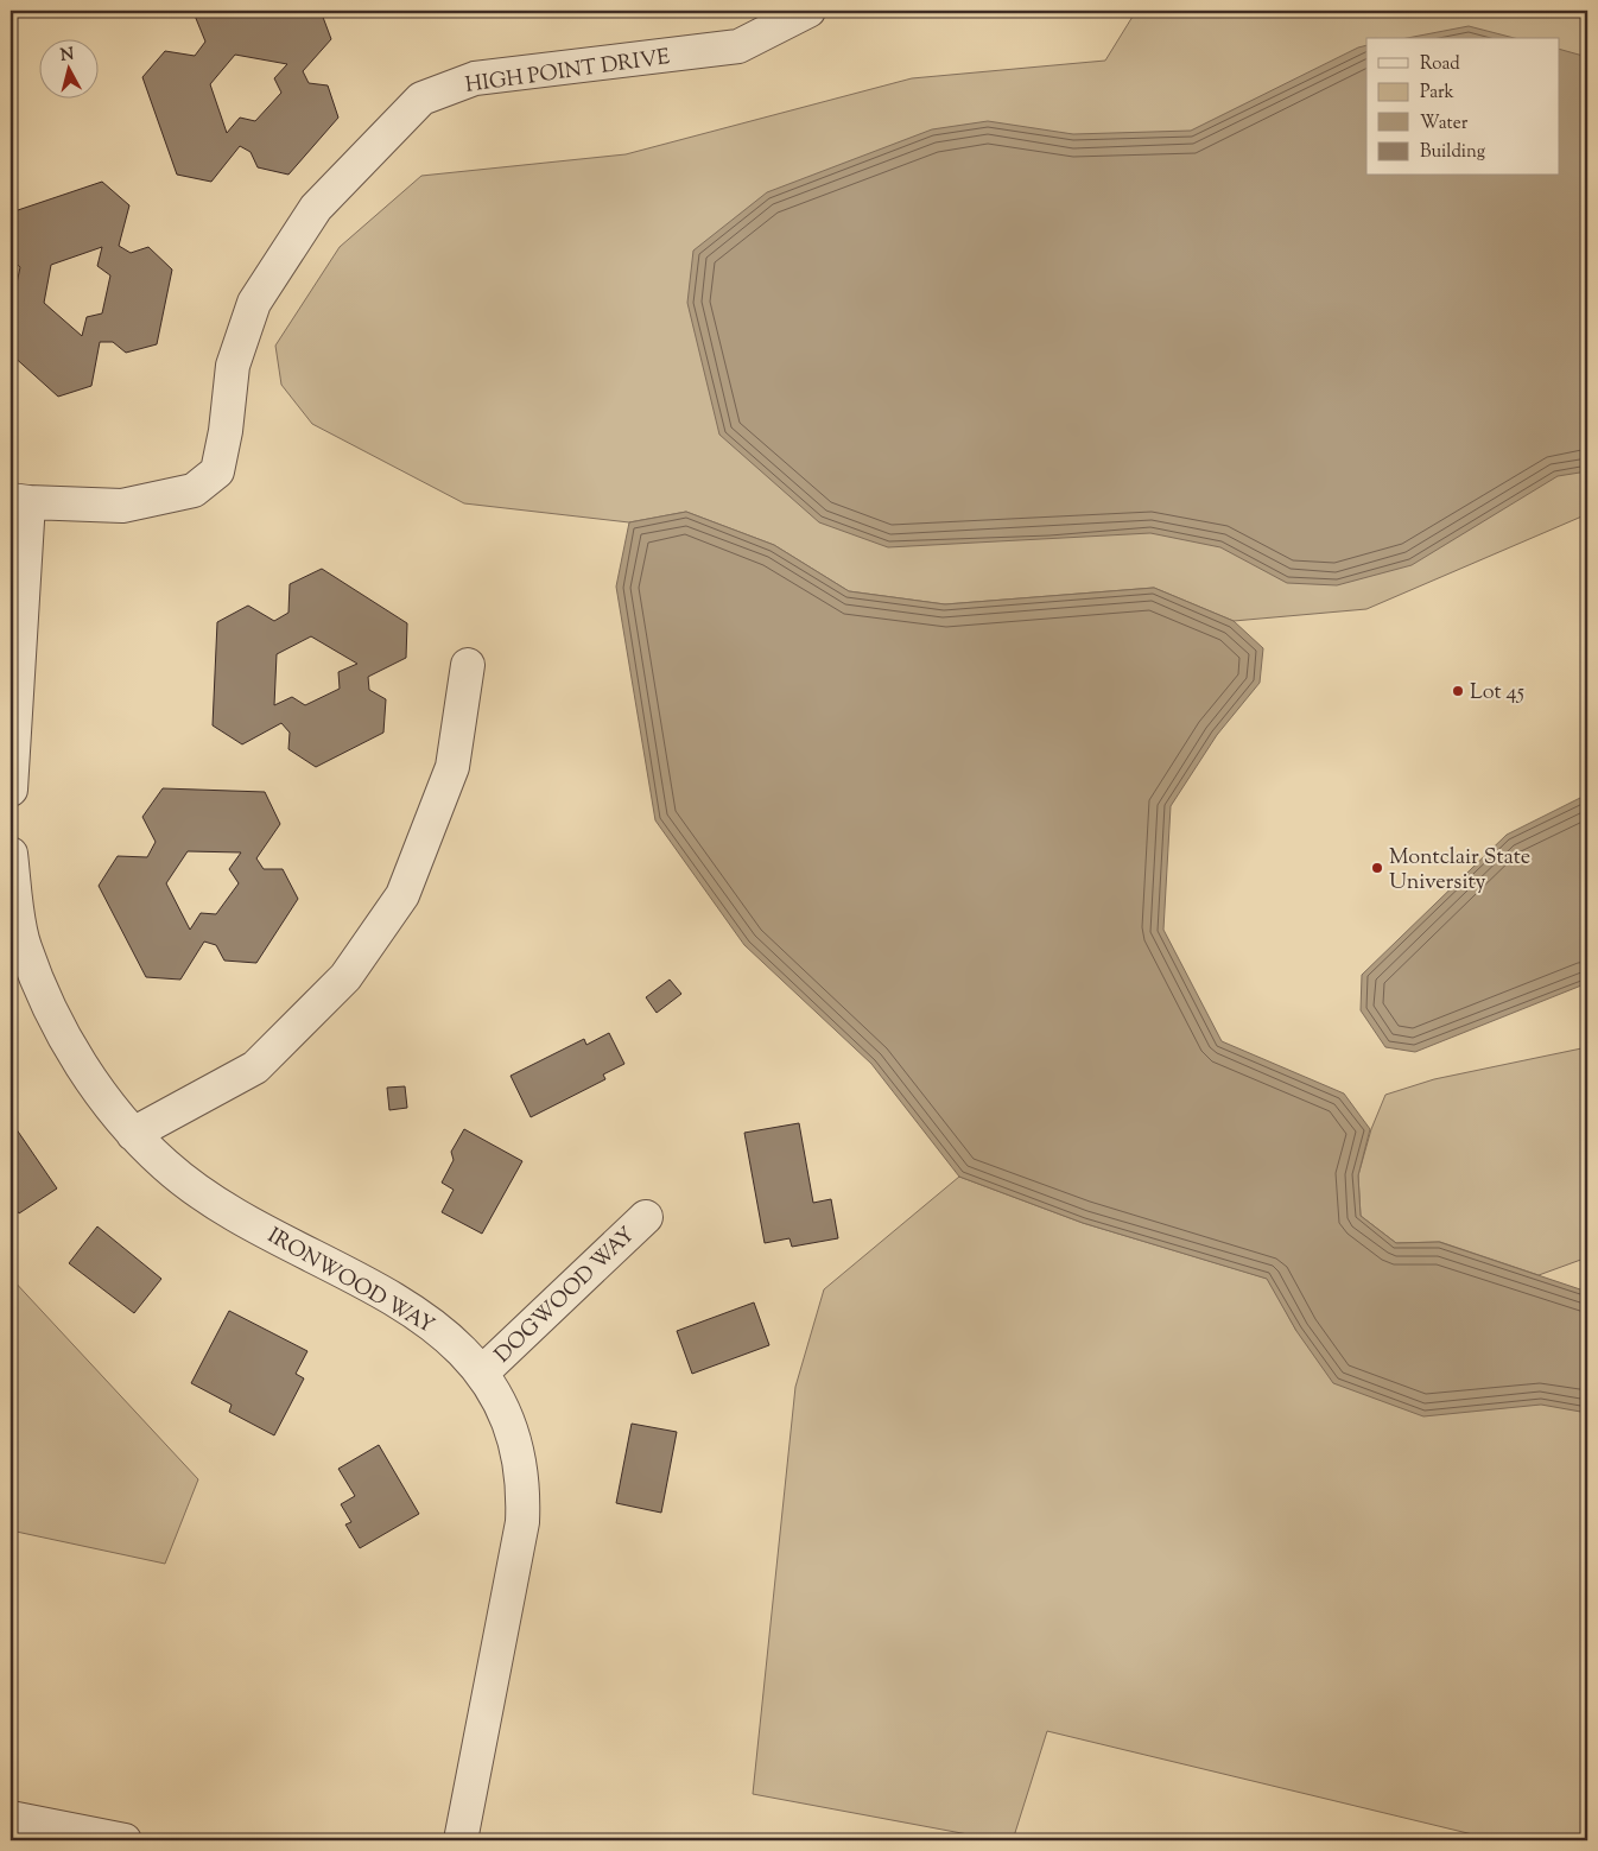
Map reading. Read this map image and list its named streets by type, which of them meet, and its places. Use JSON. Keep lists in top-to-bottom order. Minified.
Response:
{"streets":{"street":["HIGH POINT DRIVE","IRONWOOD WAY","DOGWOOD WAY"]},"crossings":[["IRONWOOD WAY","DOGWOOD WAY"]],"places":["Lot 45","Montclair State University"],"legend":["Road","Park","Water","Building"],"north":"top"}
